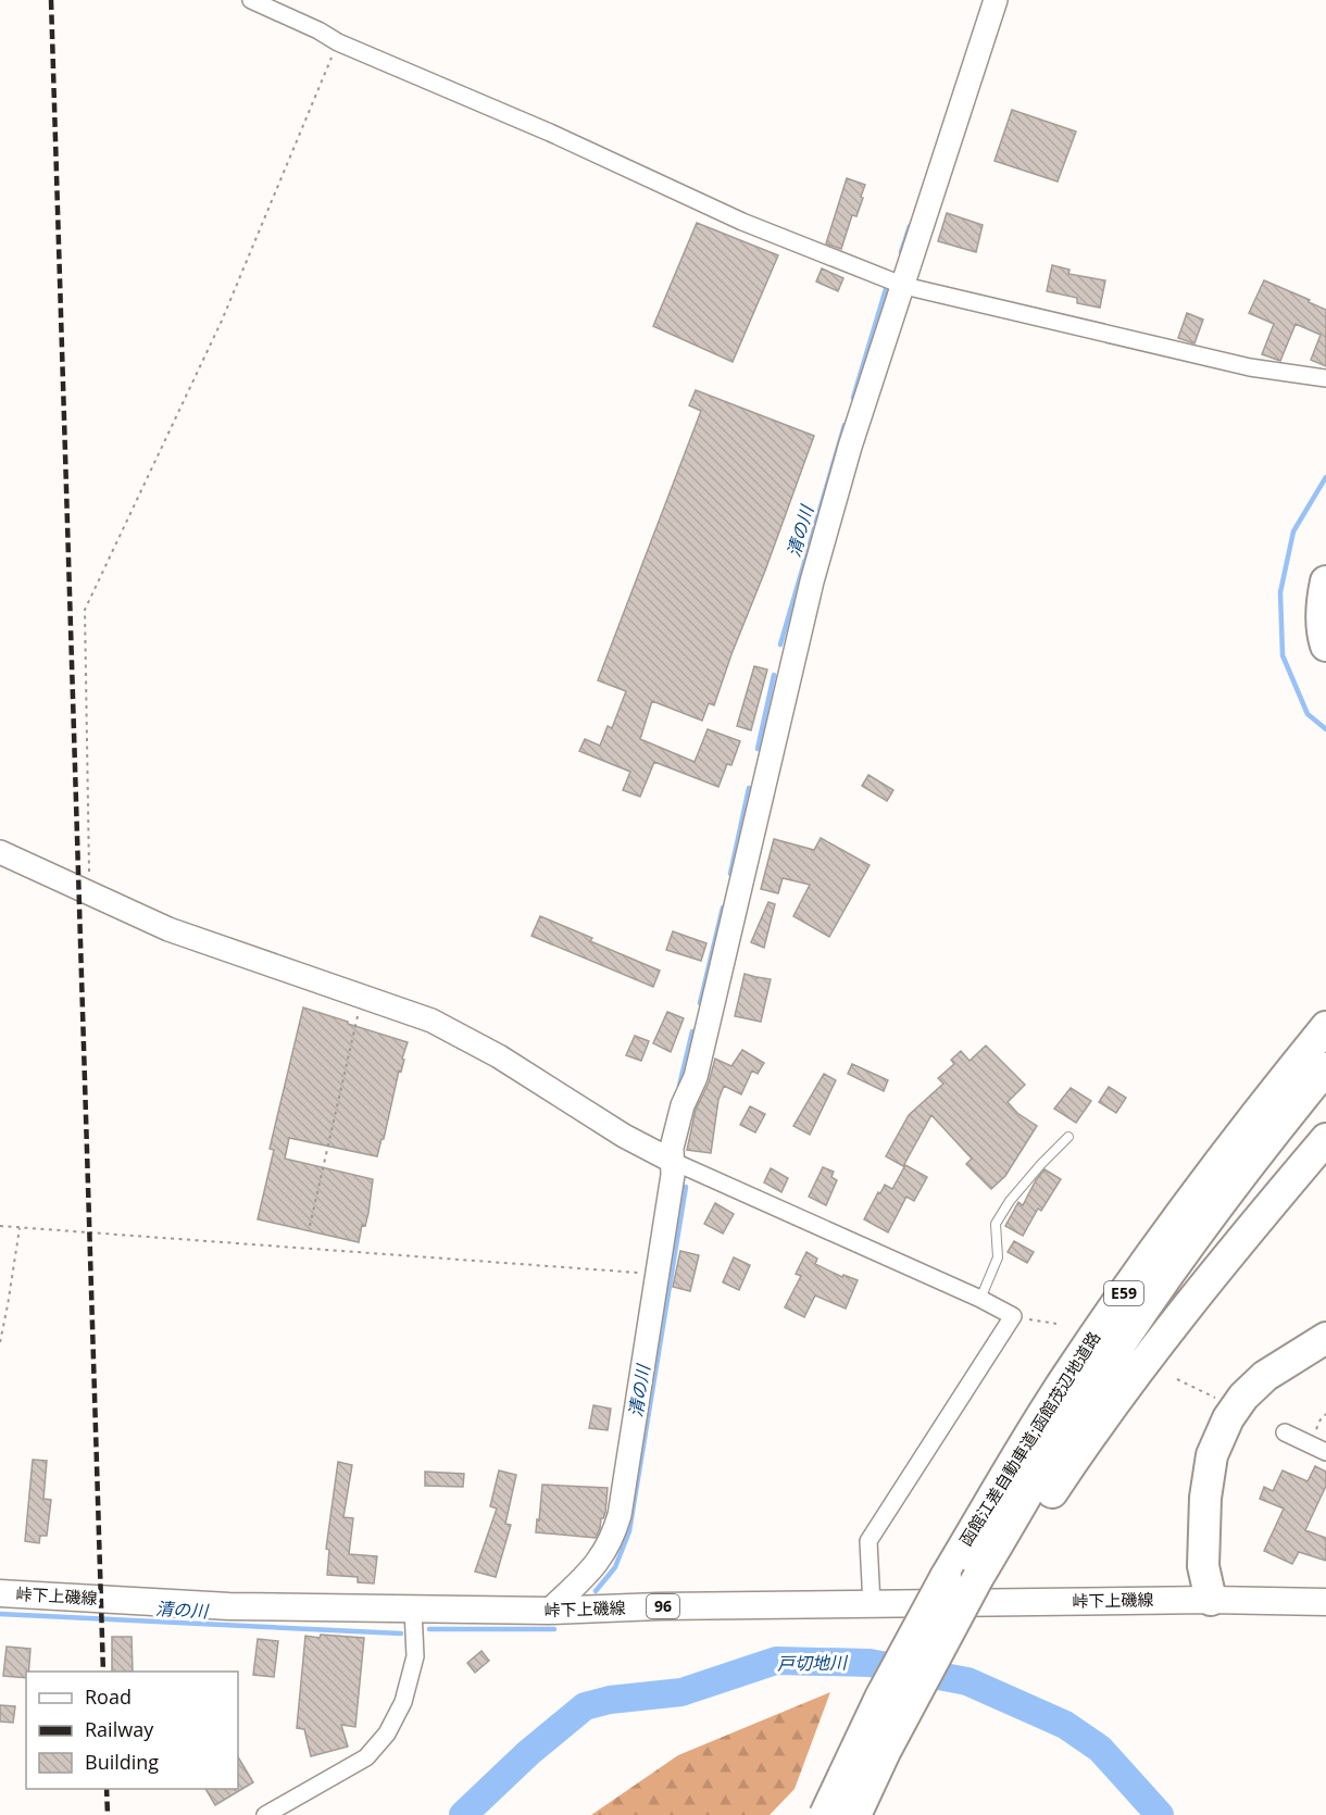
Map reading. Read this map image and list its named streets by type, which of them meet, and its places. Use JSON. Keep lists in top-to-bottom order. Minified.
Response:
{"streets":{"highway":["E59","函館江差自動車道;函館茂辺地道路"],"main road":["峠下上磯線","96"]},"water":["清の川","戸切地川"],"legend":["Road","Railway","Building"]}
